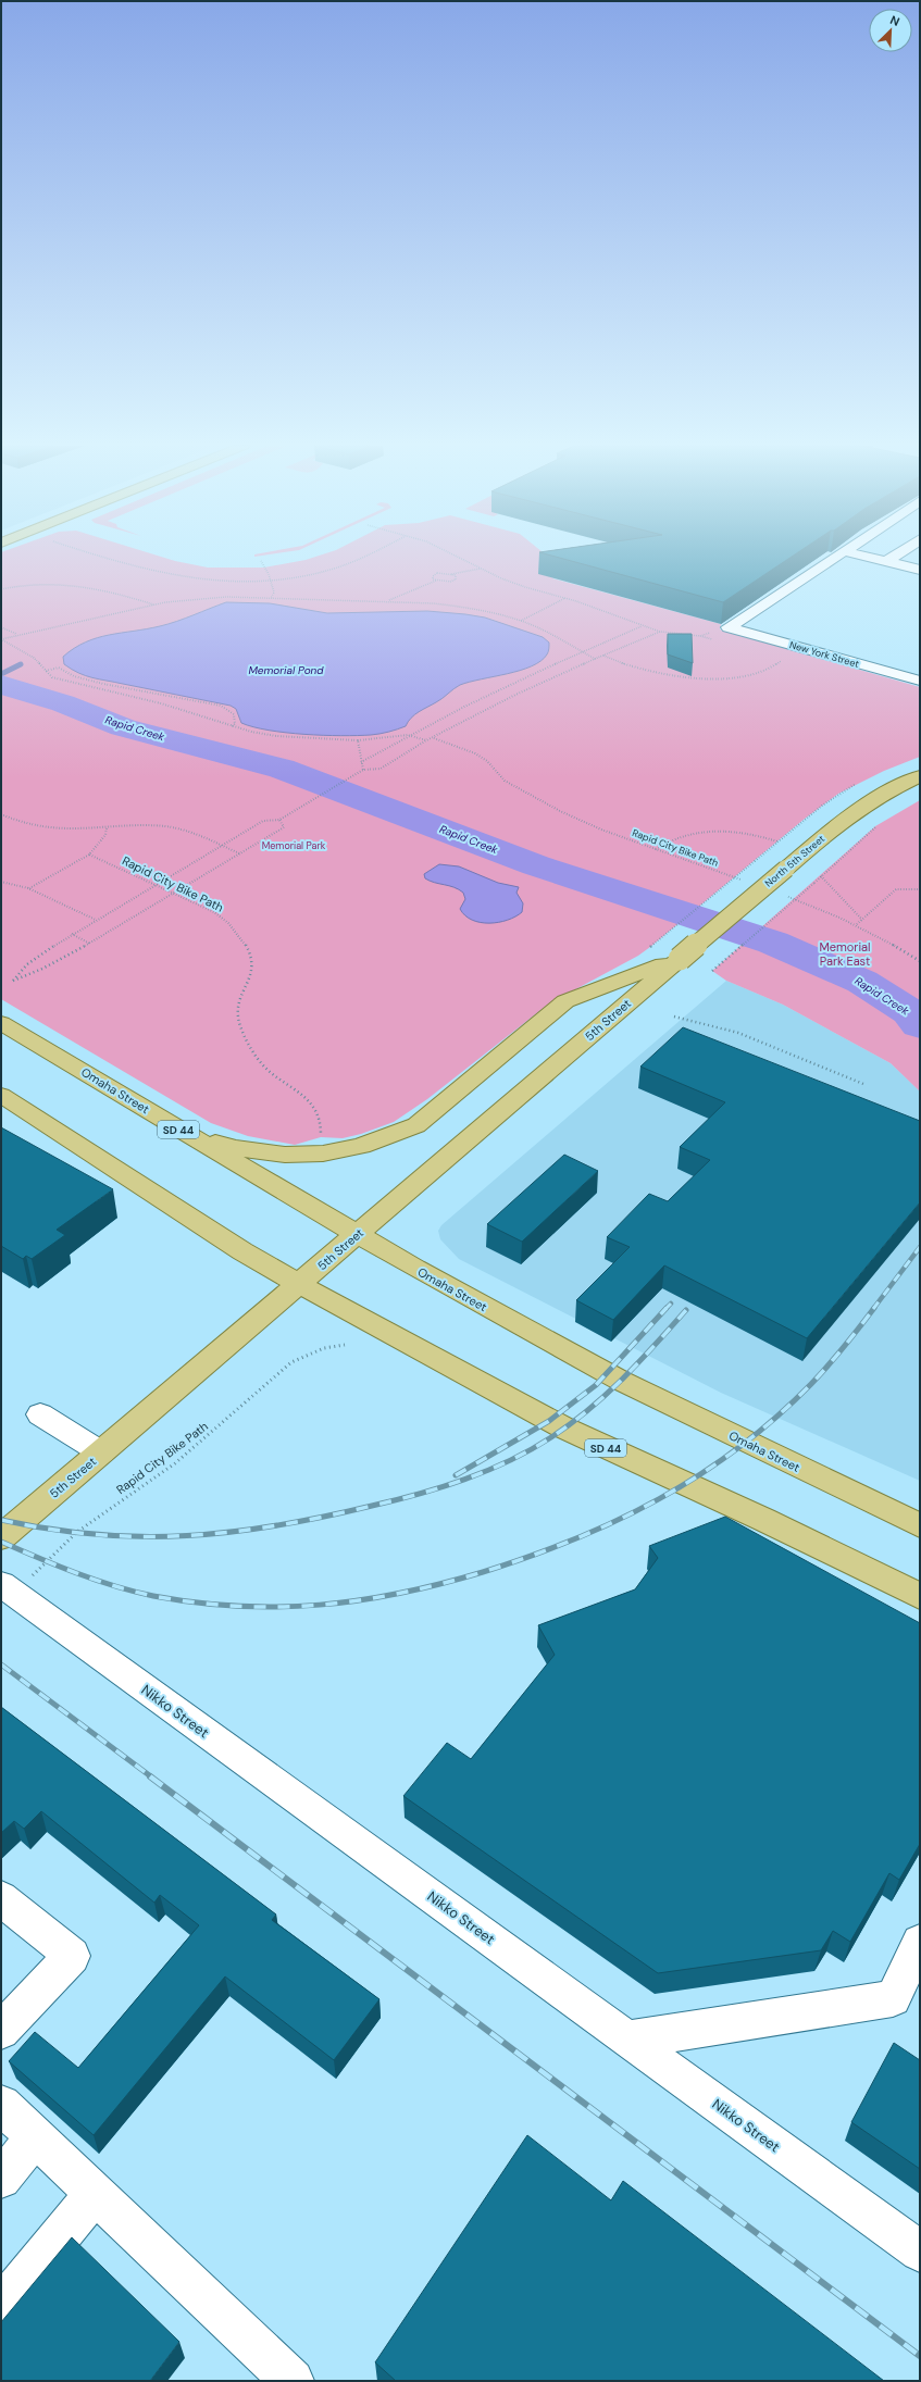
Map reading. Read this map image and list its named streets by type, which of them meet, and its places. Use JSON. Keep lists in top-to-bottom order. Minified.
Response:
{"streets":{"main road":["North 5th Street","5th Street","Omaha Street","SD 44"],"street":["New York Street","Nikko Street"],"path":["Rapid City Bike Path"]},"crossings":[["Rapid City Bike Path","Nikko Street"],["North 5th Street","5th Street"],["5th Street","Omaha Street"],["5th Street","SD 44"]],"water":["Memorial Pond","Rapid Creek"],"parks":["Memorial Park","Memorial Park East"],"north":"top right"}
